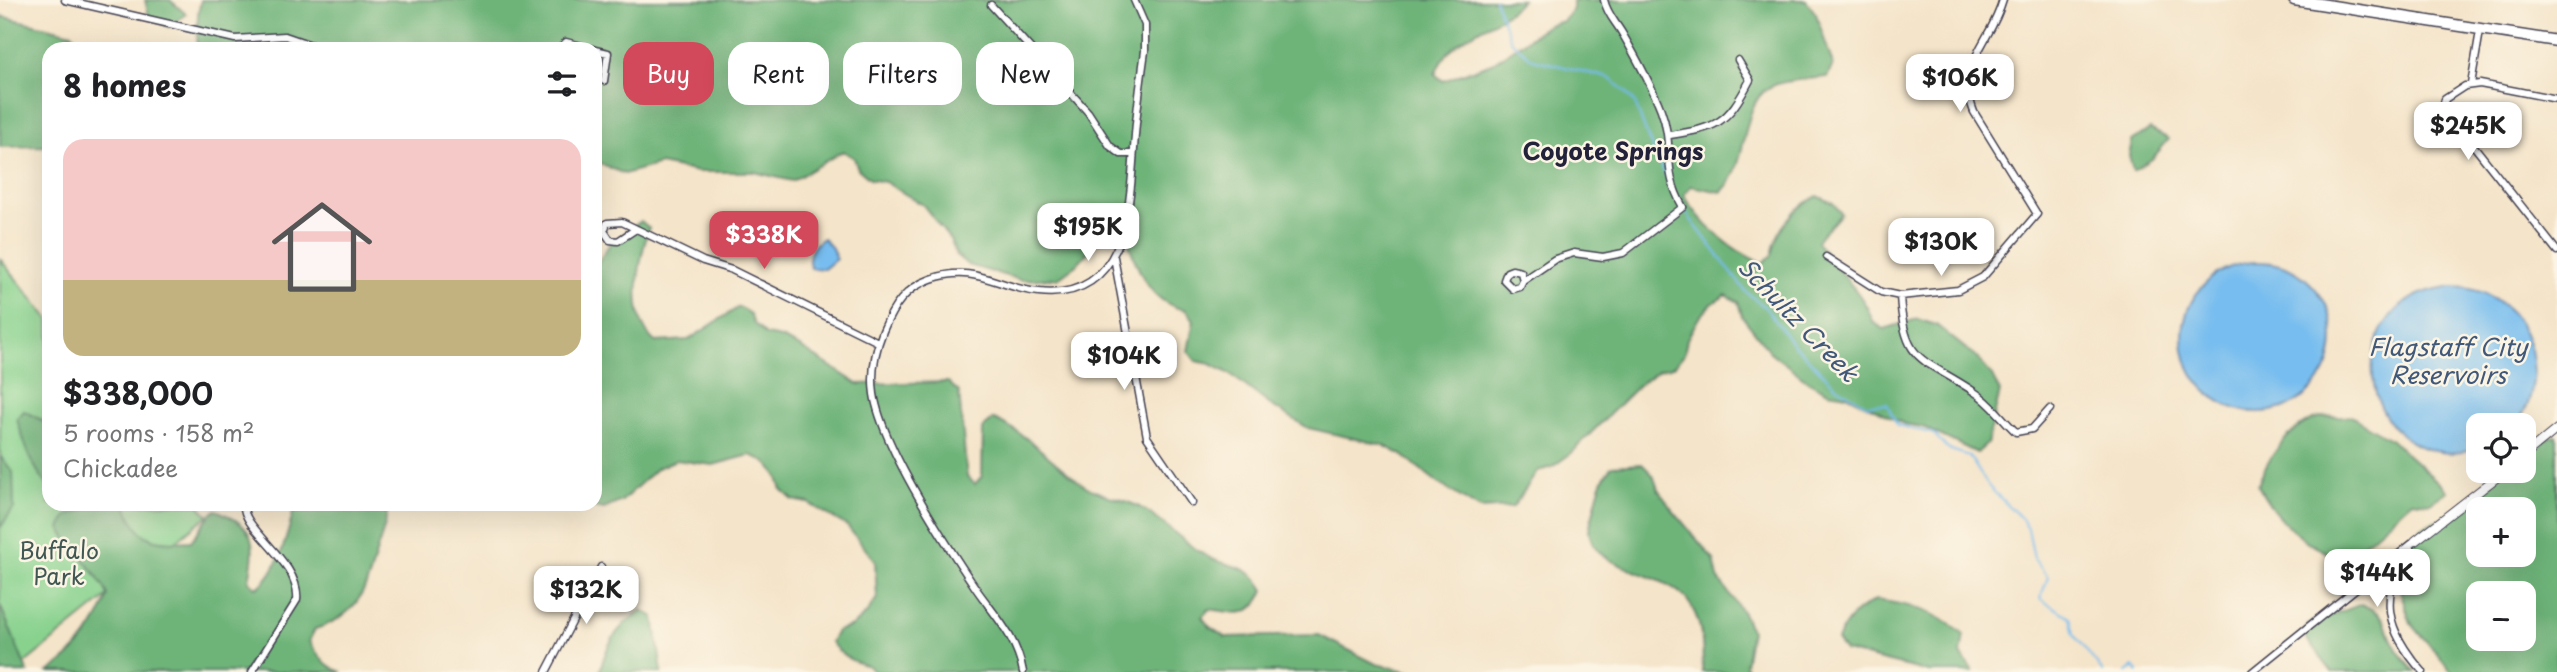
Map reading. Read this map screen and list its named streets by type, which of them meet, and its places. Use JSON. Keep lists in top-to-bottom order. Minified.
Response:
{"districts":["Coyote Springs"],"water":["Schultz Creek","Flagstaff City Reservoirs"],"parks":["Buffalo Park"],"page":{"chip":["Buy","Rent","Filters","New"],"heading":"8 homes","price":["$106K","$245K","$195K","$338K","$130K","$104K","$144K","$132K"],"list":[{"name":"$338,000","note":"5 rooms · 158 m² · Chickadee"}],"map_buttons":["+","−"]}}
